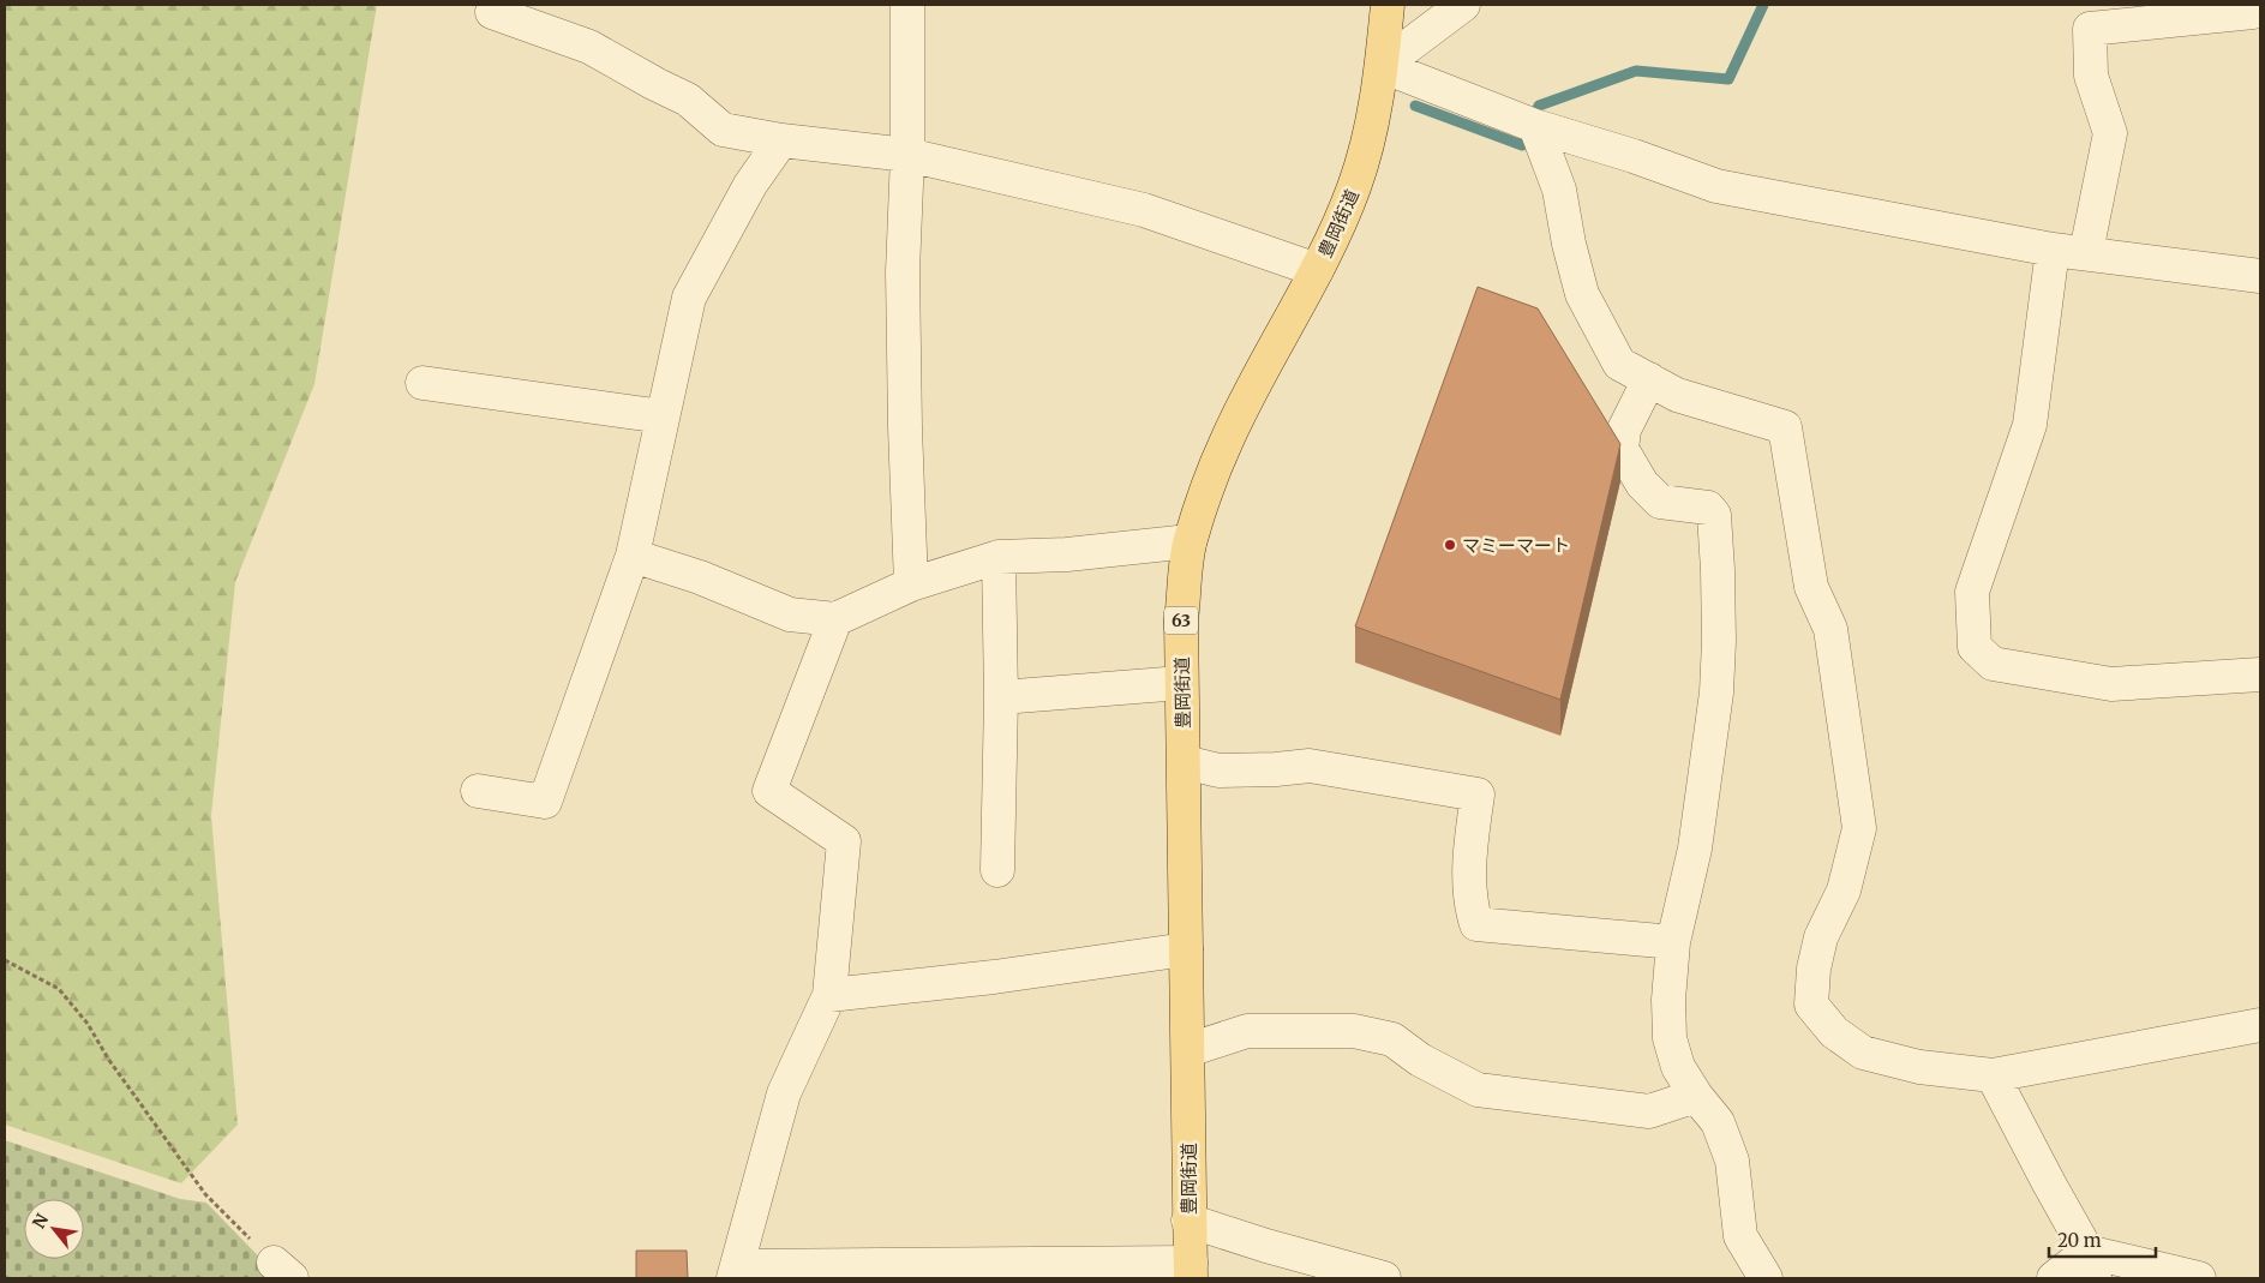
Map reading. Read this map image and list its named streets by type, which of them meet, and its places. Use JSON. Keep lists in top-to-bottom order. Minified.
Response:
{"streets":{"main road":["豊岡街道","63"]},"places":["マミーマート"],"scale_bar":"20 m","north":"top left"}
